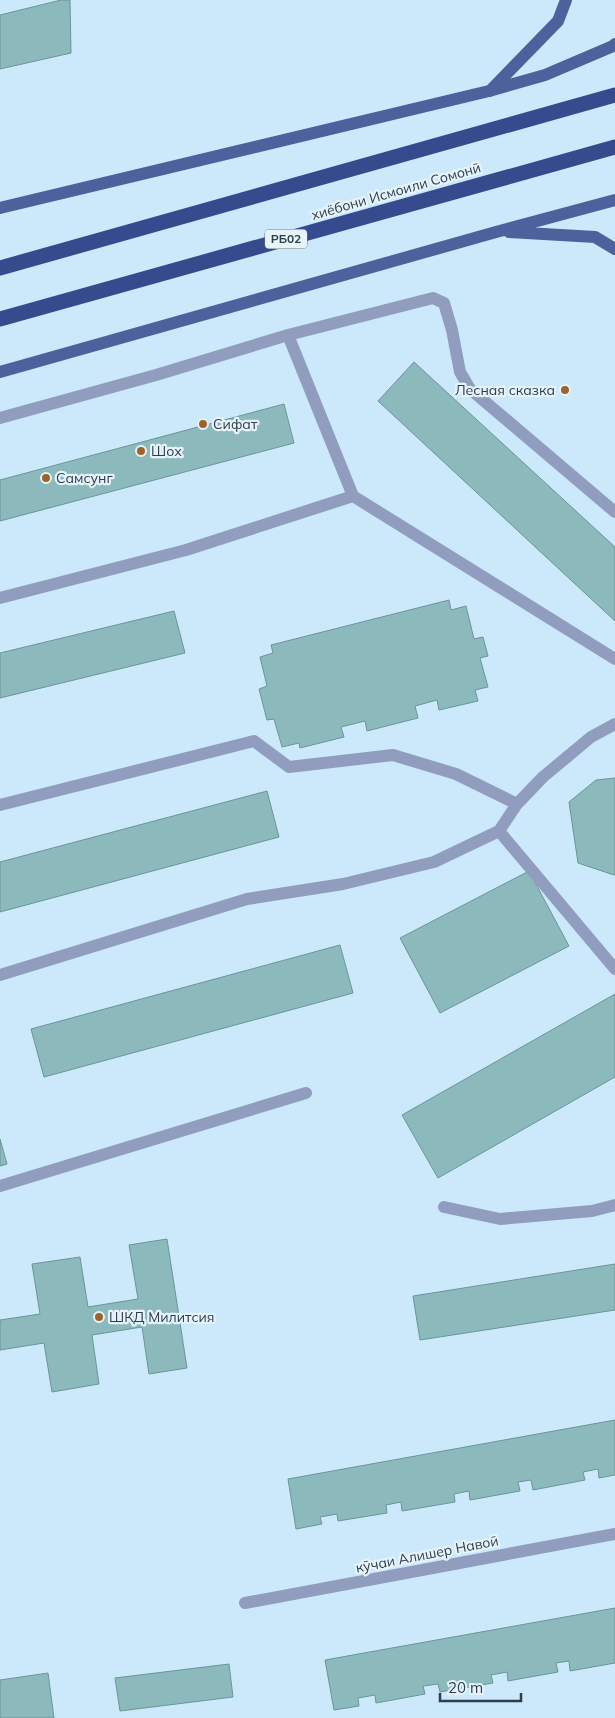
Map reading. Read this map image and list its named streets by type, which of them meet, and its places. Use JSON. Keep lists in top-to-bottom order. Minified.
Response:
{"streets":{"highway":["хиёбони Исмоили Сомонӣ","РБ02"],"lane":["кӯчаи Алишер Навоӣ"]},"places":["Лесная сказка","Сифат","Шох","Самсунг","ШКД Милитсия"],"scale_bar":"20 m"}
